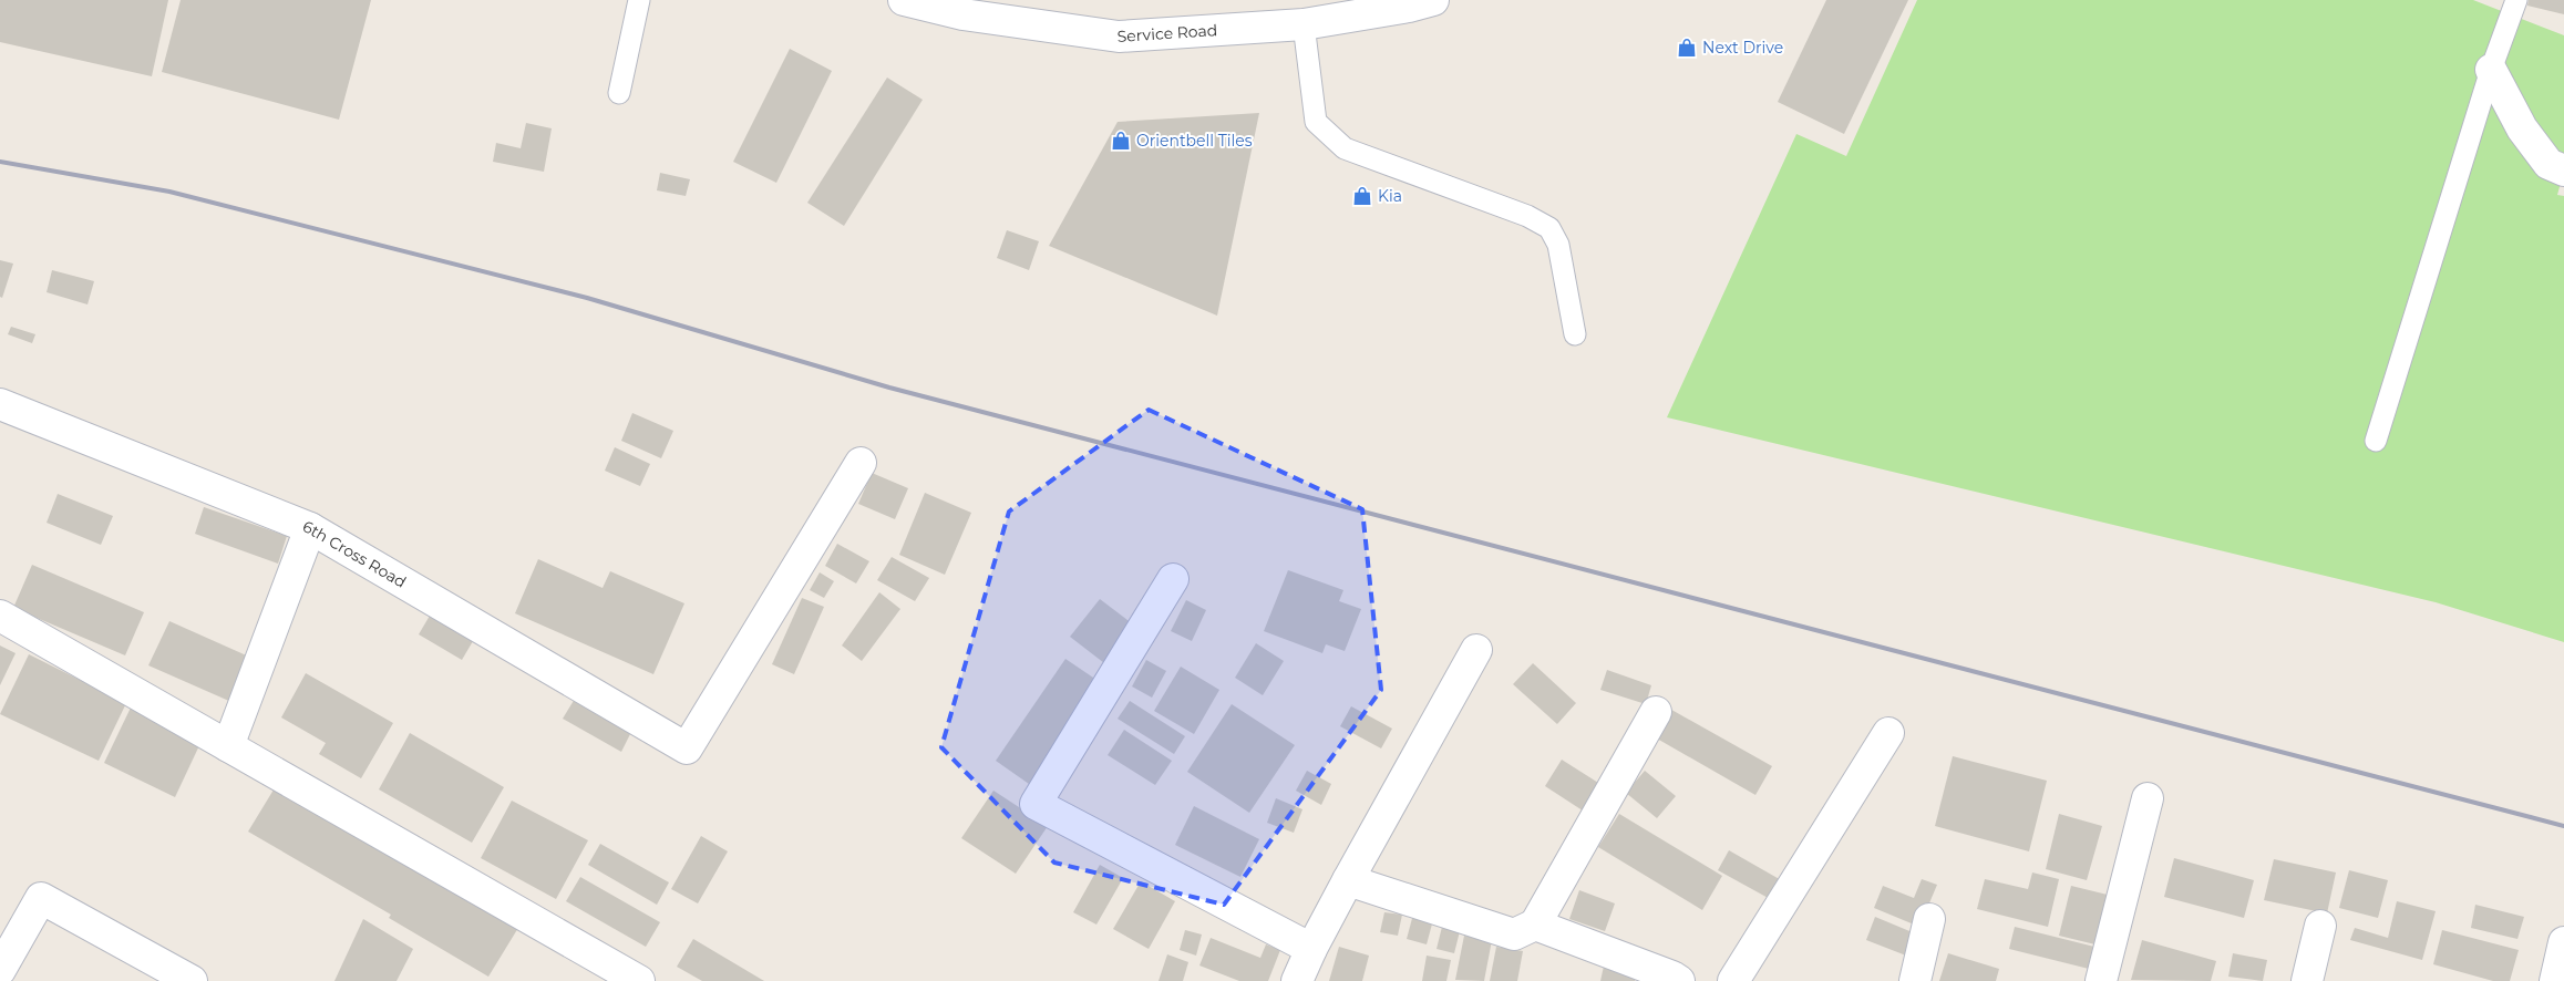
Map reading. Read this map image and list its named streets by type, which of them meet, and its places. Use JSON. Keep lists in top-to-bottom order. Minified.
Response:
{"streets":{"street":["Service Road","6th Cross Road"]},"places":{"shop":["Next Drive","Orientbell Tiles","Kia"]}}
